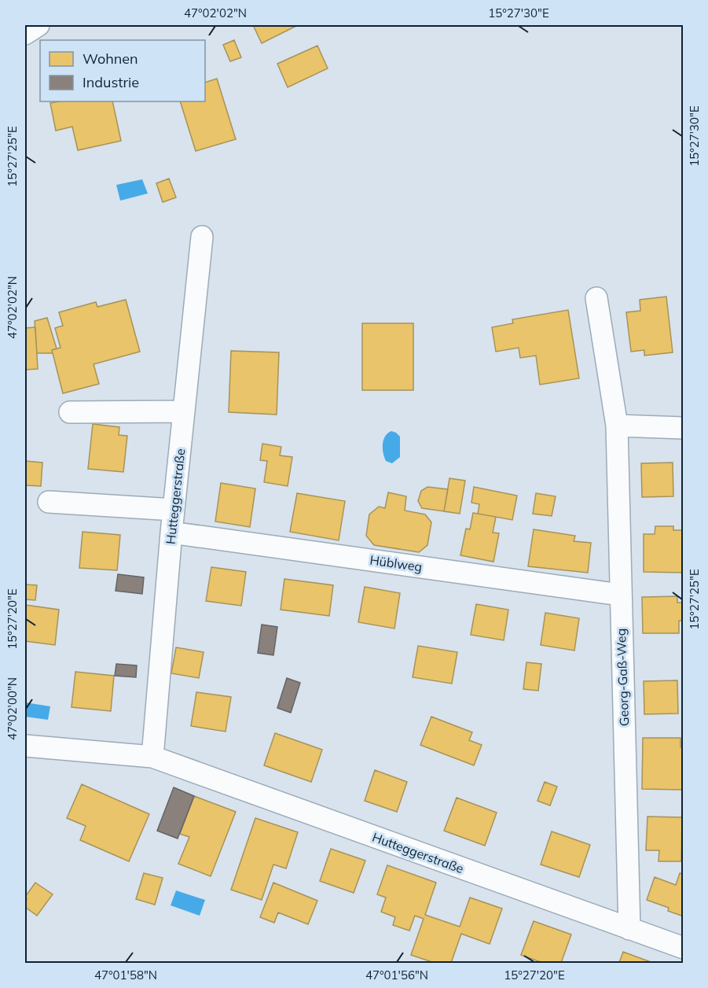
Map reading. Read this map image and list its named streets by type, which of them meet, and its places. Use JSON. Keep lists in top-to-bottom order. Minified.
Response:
{"streets":{"street":["Hutteggerstraße","Hüblweg","Georg-Gaß-Weg"]},"crossings":[["Hutteggerstraße","Hüblweg"],["Hutteggerstraße","Georg-Gaß-Weg"],["Hüblweg","Georg-Gaß-Weg"]],"legend":["Wohnen","Industrie"],"coordinates":["47°02'02\"N","15°27'30\"E","15°27'25\"E","15°27'20\"E","47°02'00\"N","47°01'58\"N","47°01'56\"N"]}
